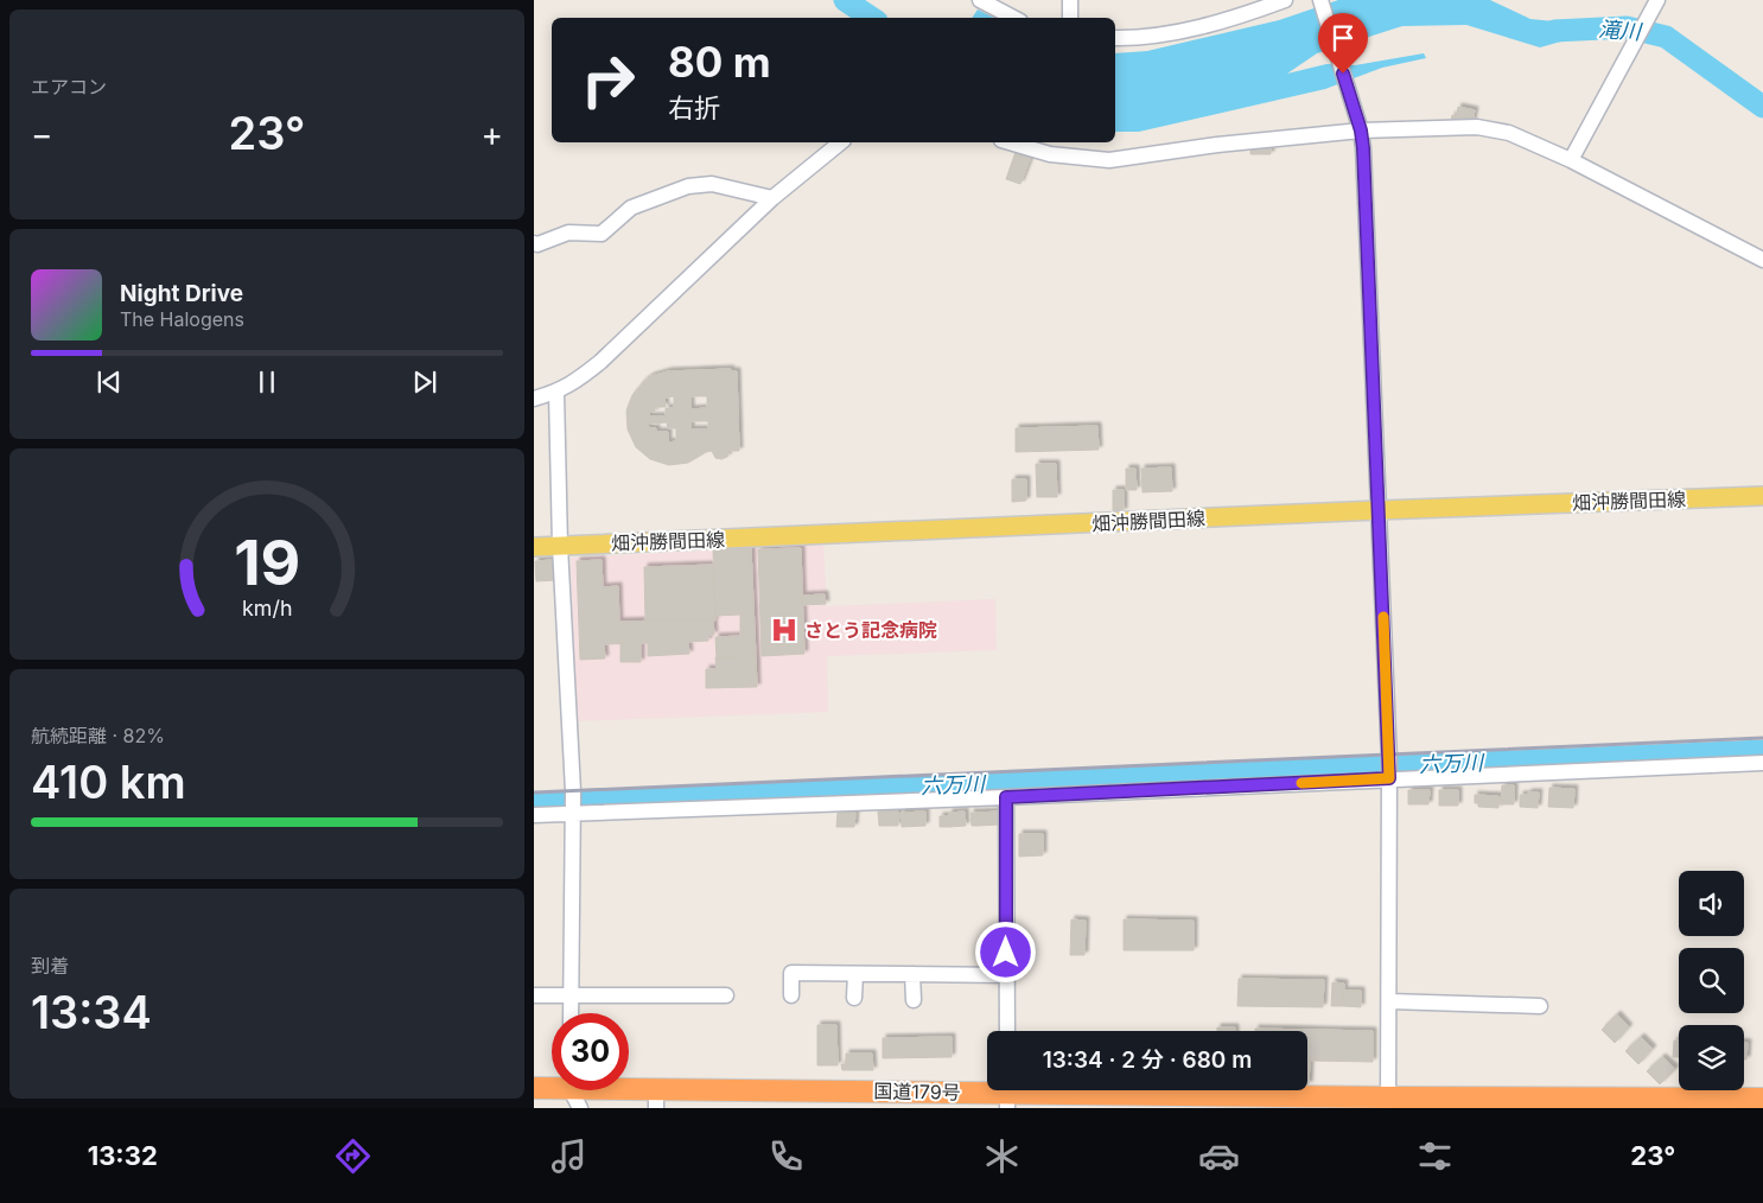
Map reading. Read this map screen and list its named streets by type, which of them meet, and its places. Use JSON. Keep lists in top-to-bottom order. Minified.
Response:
{"streets":{"highway":["国道179号"],"main road":["畑沖勝間田線"]},"water":["滝川","六万川"],"places":{"hospital":["さとう記念病院"]},"page":{"tile":["エアコン",["航続距離 · 82%","410 km"],["到着","13:34"]],"turn":["80 m","右折"],"heat":["−","23°","+"],"song":["Night Drive","The Halogens"],"limit":"30","trip":"13:34 · 2 分 · 680 m","tabs":["13:32","23°"],"gauge":["19","km/h"]}}
